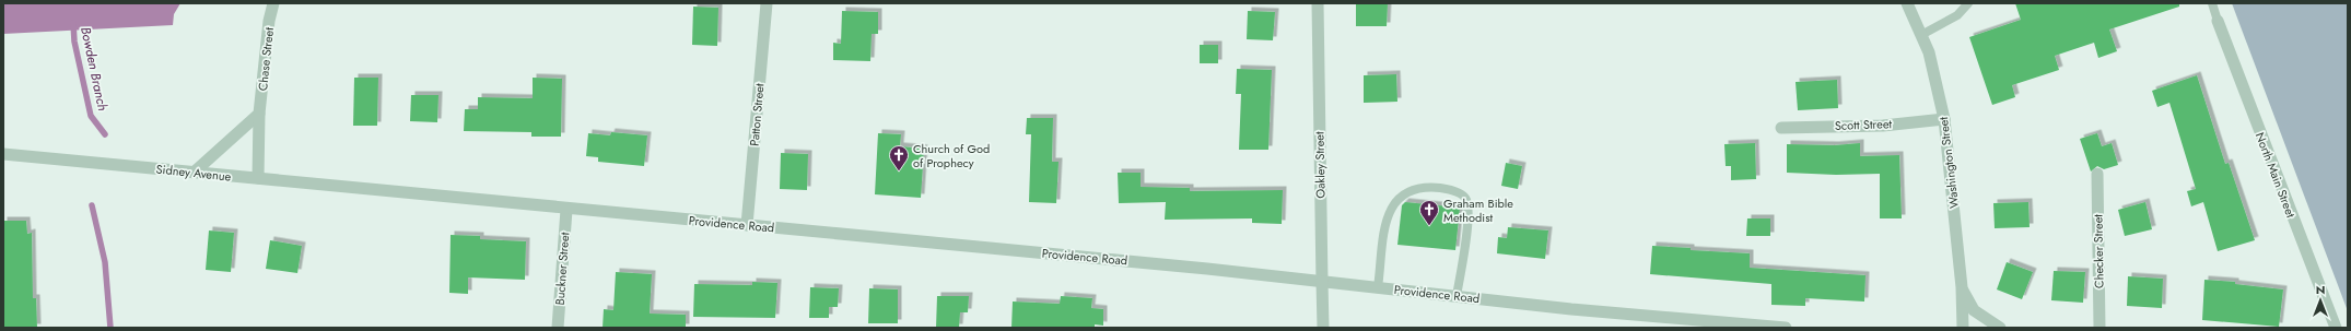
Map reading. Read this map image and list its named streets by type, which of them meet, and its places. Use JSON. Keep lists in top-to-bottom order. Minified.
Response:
{"streets":{"street":["Chase Street","Patton Street","Scott Street","Washington Street","Oakley Street","Sidney Avenue","North Main Street","Providence Road","Checker Street","Buckner Street"]},"crossings":[["Chase Street","Sidney Avenue"],["Patton Street","Providence Road"],["Scott Street","Washington Street"],["Oakley Street","Providence Road"],["Sidney Avenue","Providence Road"],["Providence Road","Buckner Street"]],"water":["Bowden Branch"],"places":{"church":["Church of God of Prophecy","Graham Bible Methodist"]},"north":"top"}
